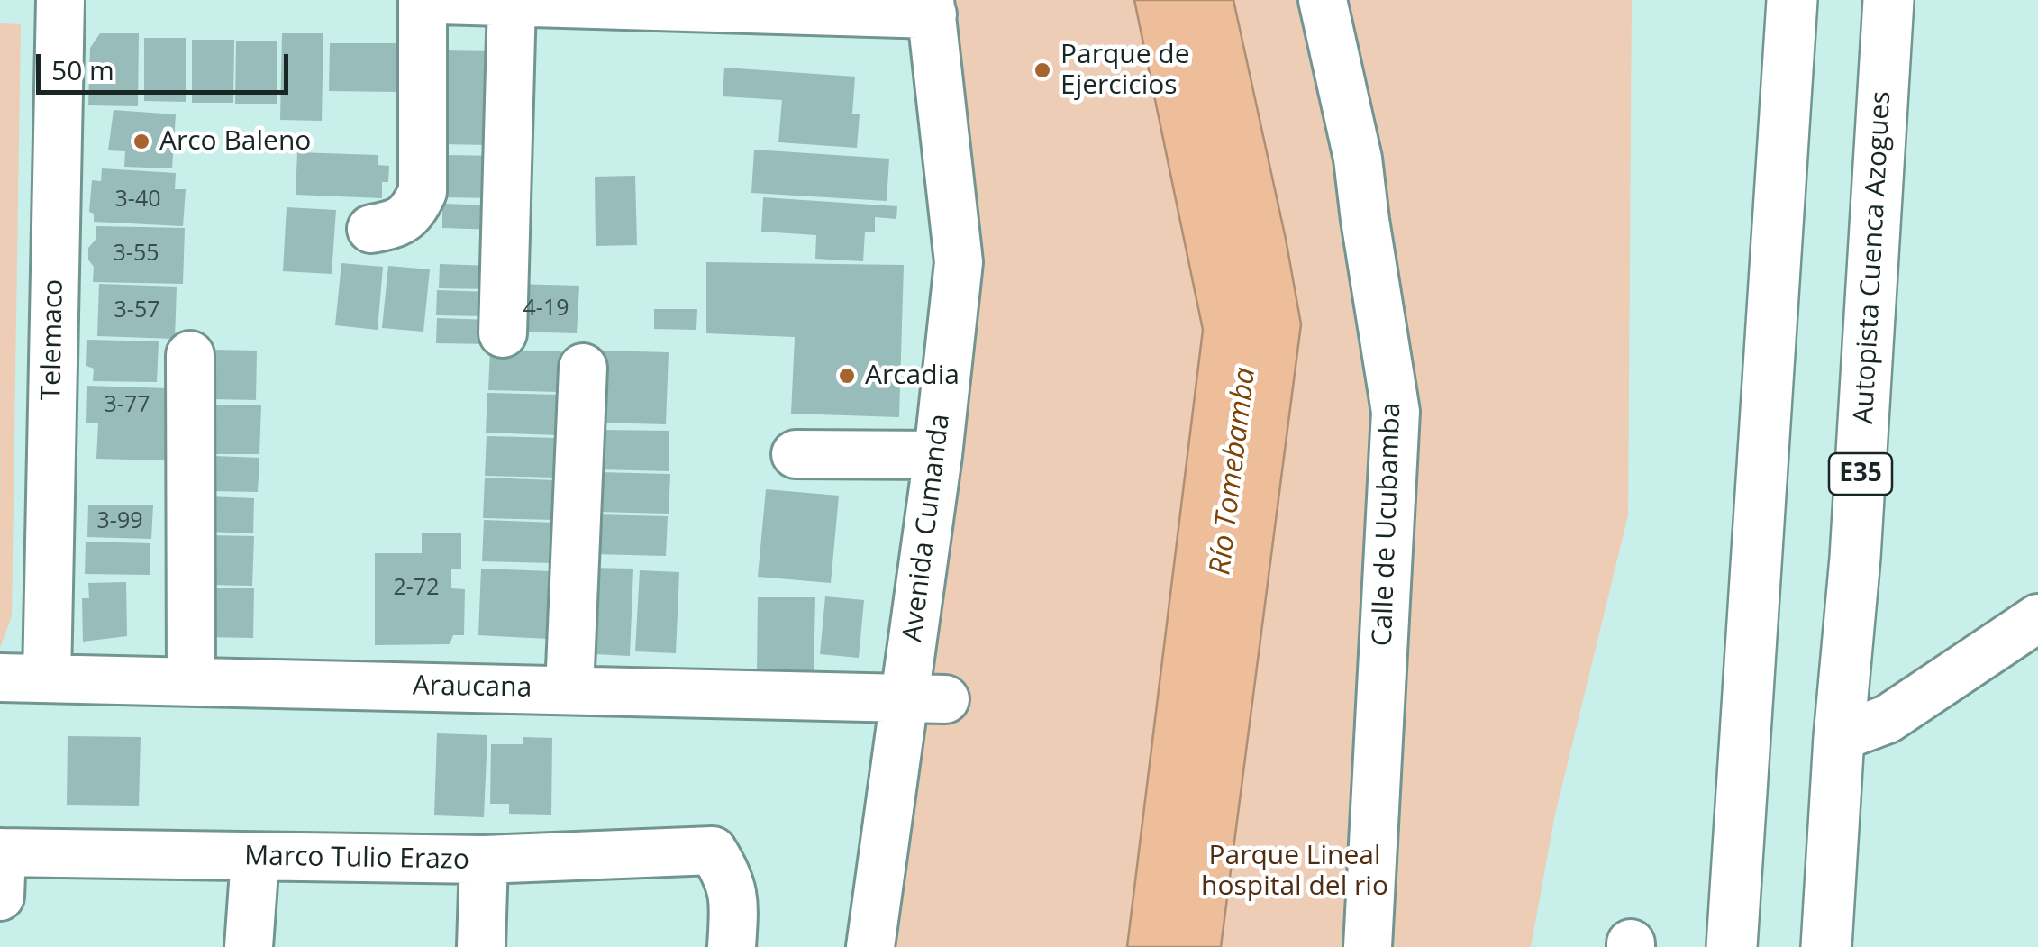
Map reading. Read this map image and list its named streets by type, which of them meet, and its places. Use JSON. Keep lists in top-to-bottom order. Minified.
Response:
{"streets":{"highway":["Autopista Cuenca Azogues","E35"],"street":["Telemaco","Calle de Ucubamba","Avenida Cumanda","Araucana","Marco Tulio Erazo"]},"crossings":[["Telemaco","Araucana"],["Avenida Cumanda","Araucana"]],"water":["Río Tomebamba"],"parks":["Parque Lineal hospital del rio"],"places":["Parque de Ejercicios","Arco Baleno","Arcadia"],"house_numbers":["3-40","3-55","4-19","3-57","3-77","3-99","2-72"],"scale_bar":"50 m"}
